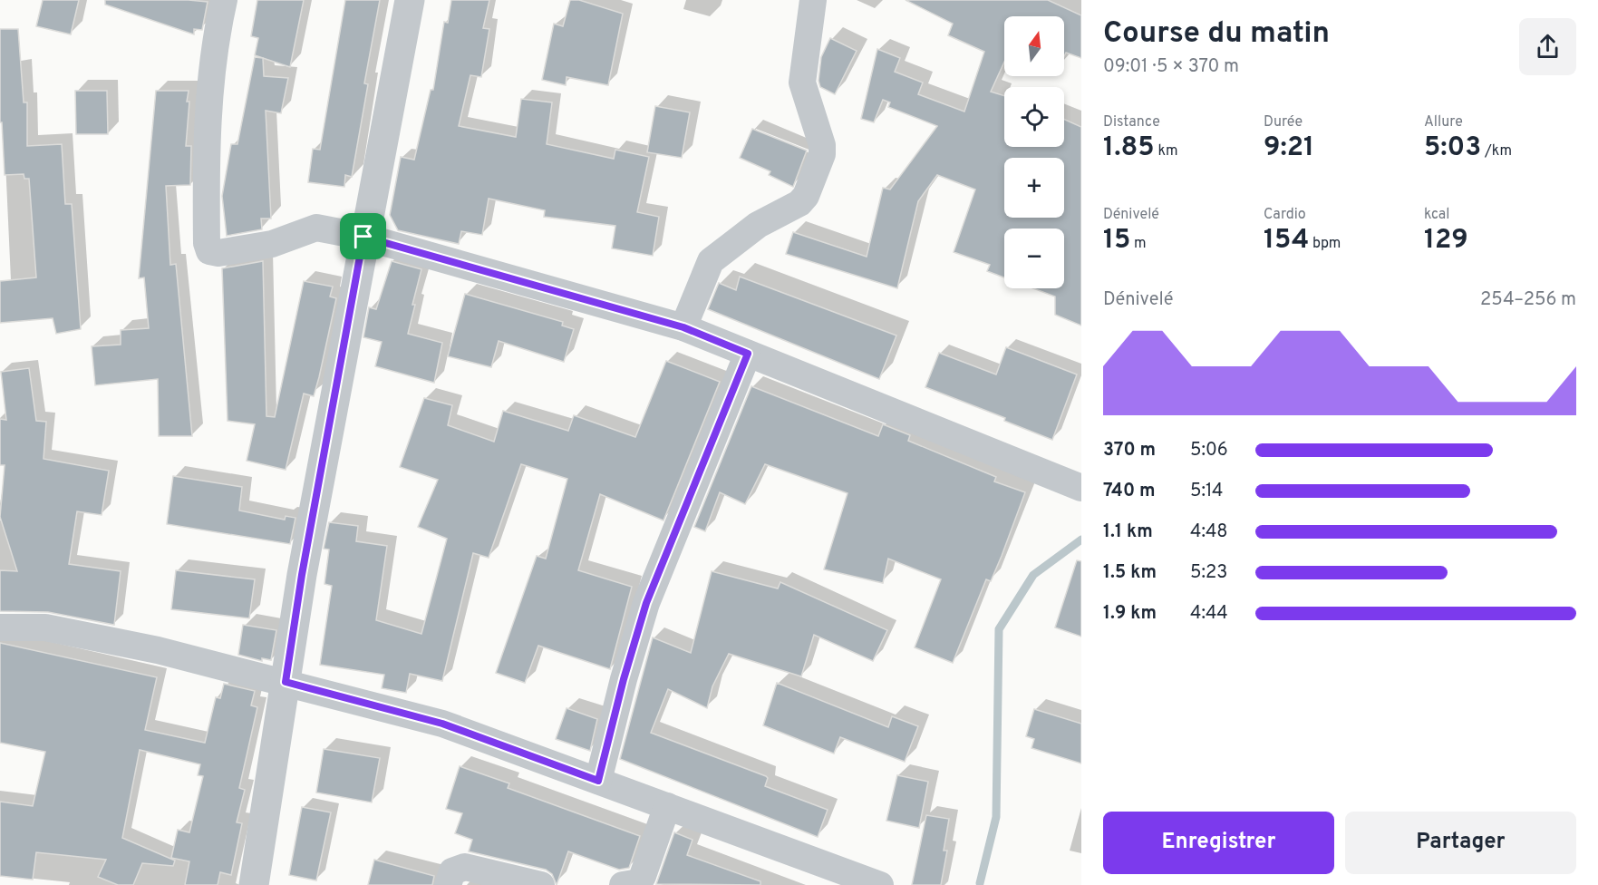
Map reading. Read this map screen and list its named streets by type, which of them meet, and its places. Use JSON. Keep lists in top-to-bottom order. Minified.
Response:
{"north":"top","page":{"heading":["Course du matin","09:01 · 5 × 370 m"],"map_buttons":["+","−"],"stats":[["Distance","1.85 km"],["Durée","9:21"],["Allure","5:03 /km"],["Dénivelé","15 m"],["Cardio","154 bpm"],["kcal","129"]],"chart":["Dénivelé","254–256 m"],"list":[{"name":"370 m","note":"5:06"},{"name":"740 m","note":"5:14"},{"name":"1.1 km","note":"4:48"},{"name":"1.5 km","note":"5:23"},{"name":"1.9 km","note":"4:44"}],"buttons":["Enregistrer","Partager"]}}
